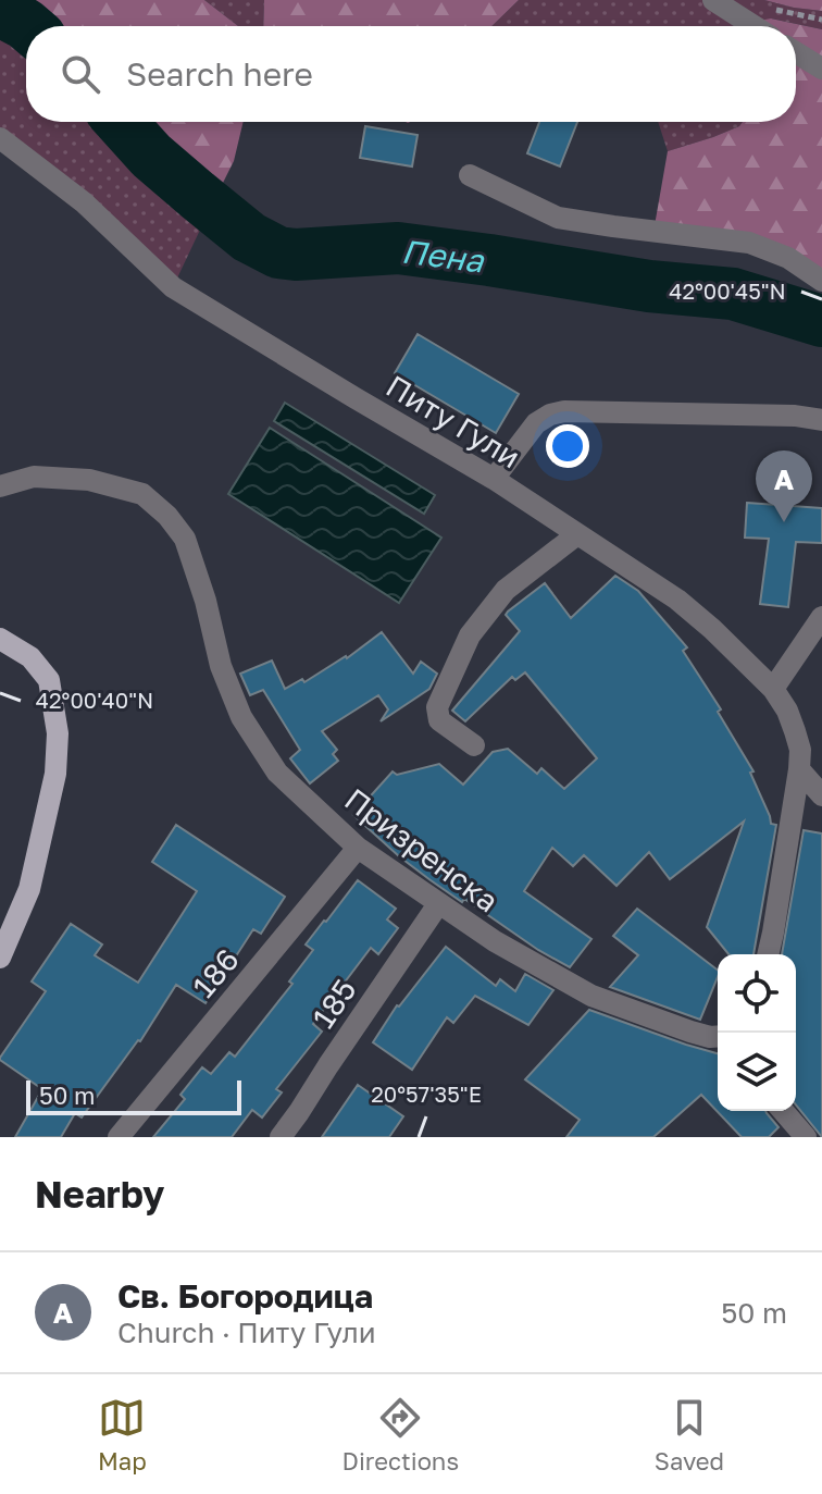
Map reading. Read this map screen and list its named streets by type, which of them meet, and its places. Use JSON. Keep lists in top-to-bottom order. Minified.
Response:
{"streets":{"street":["Питу Гули","Призренска","186","185"]},"crossings":[["Призренска","186"],["Призренска","185"]],"water":["Пена"],"scale_bar":"50 m","page":{"search":"Search here","pins":"A","scale":"50 m","heading":"Nearby","list":[{"mark":"A","name":"Св. Богородица","note":"Church · Питу Гули","value":"50 m"}],"nav":["Map","Directions","Saved"]},"coordinates":["42°00'45\"N","42°00'40\"N","20°57'35\"E"]}
